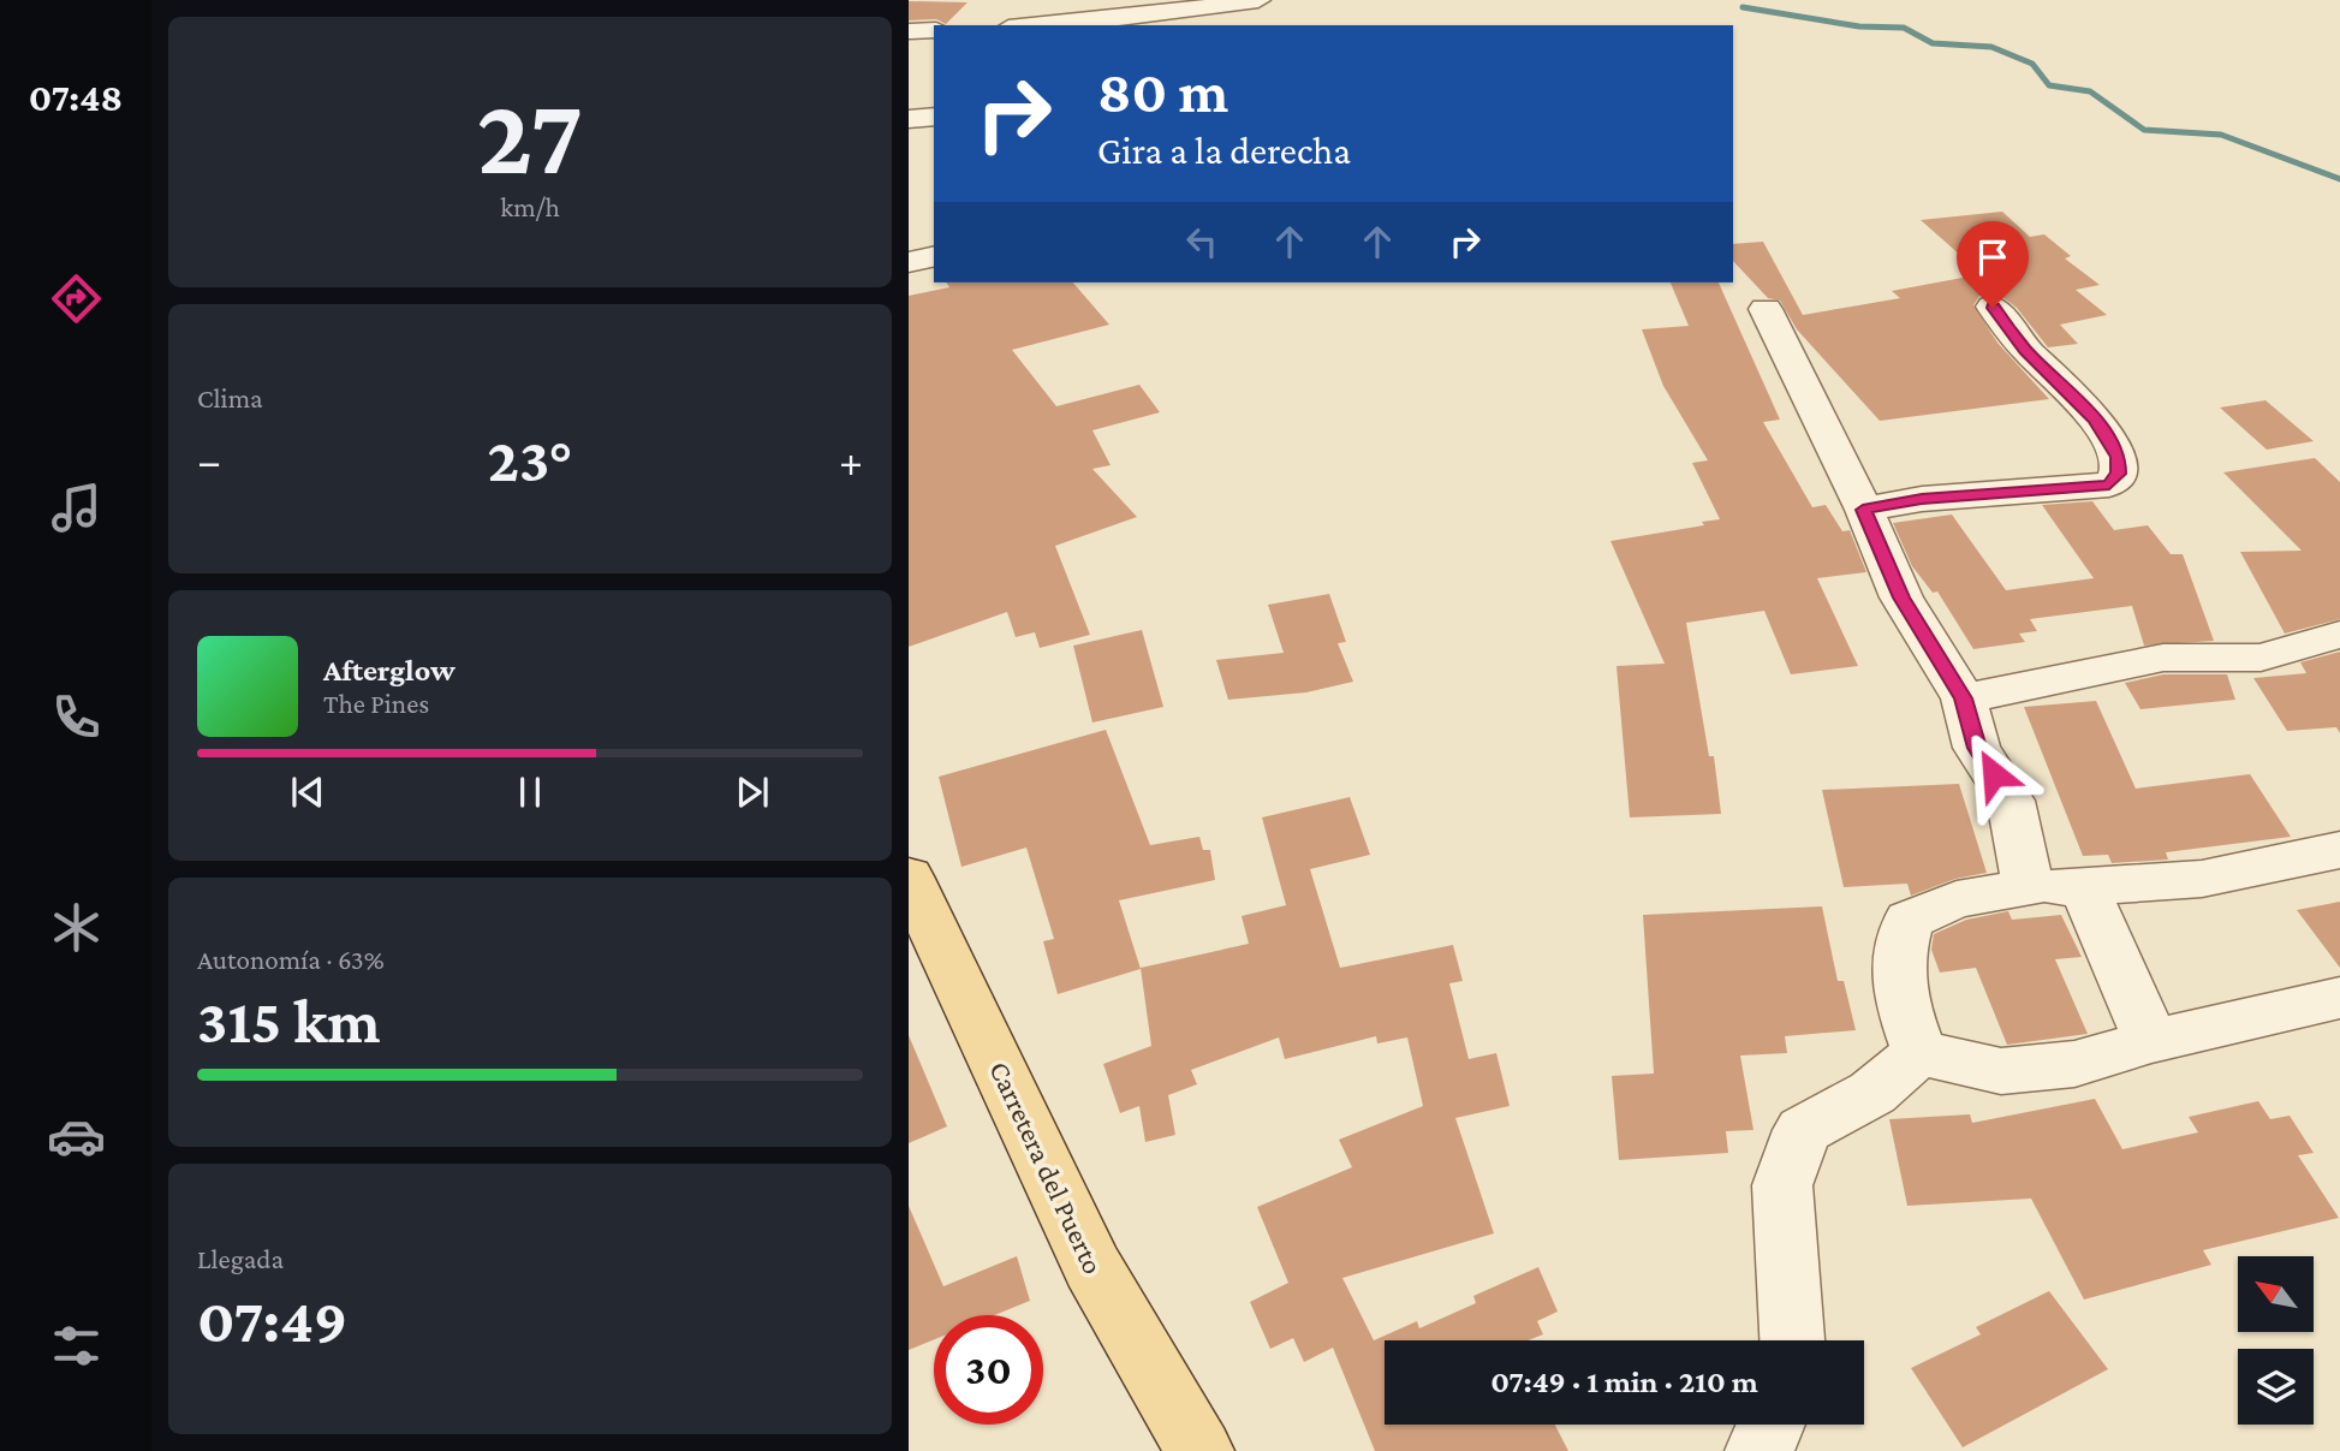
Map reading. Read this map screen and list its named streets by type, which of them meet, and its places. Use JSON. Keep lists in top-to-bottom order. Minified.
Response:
{"streets":{"main road":["Carretera del Puerto"]},"north":"top left","page":{"tabs":"07:48","tile":[["27","km/h"],"Clima",["Autonomía · 63%","315 km"],["Llegada","07:49"]],"turn":["80 m","Gira a la derecha"],"heat":["−","23°","+"],"song":["Afterglow","The Pines"],"limit":"30","trip":"07:49 · 1 min · 210 m"}}
